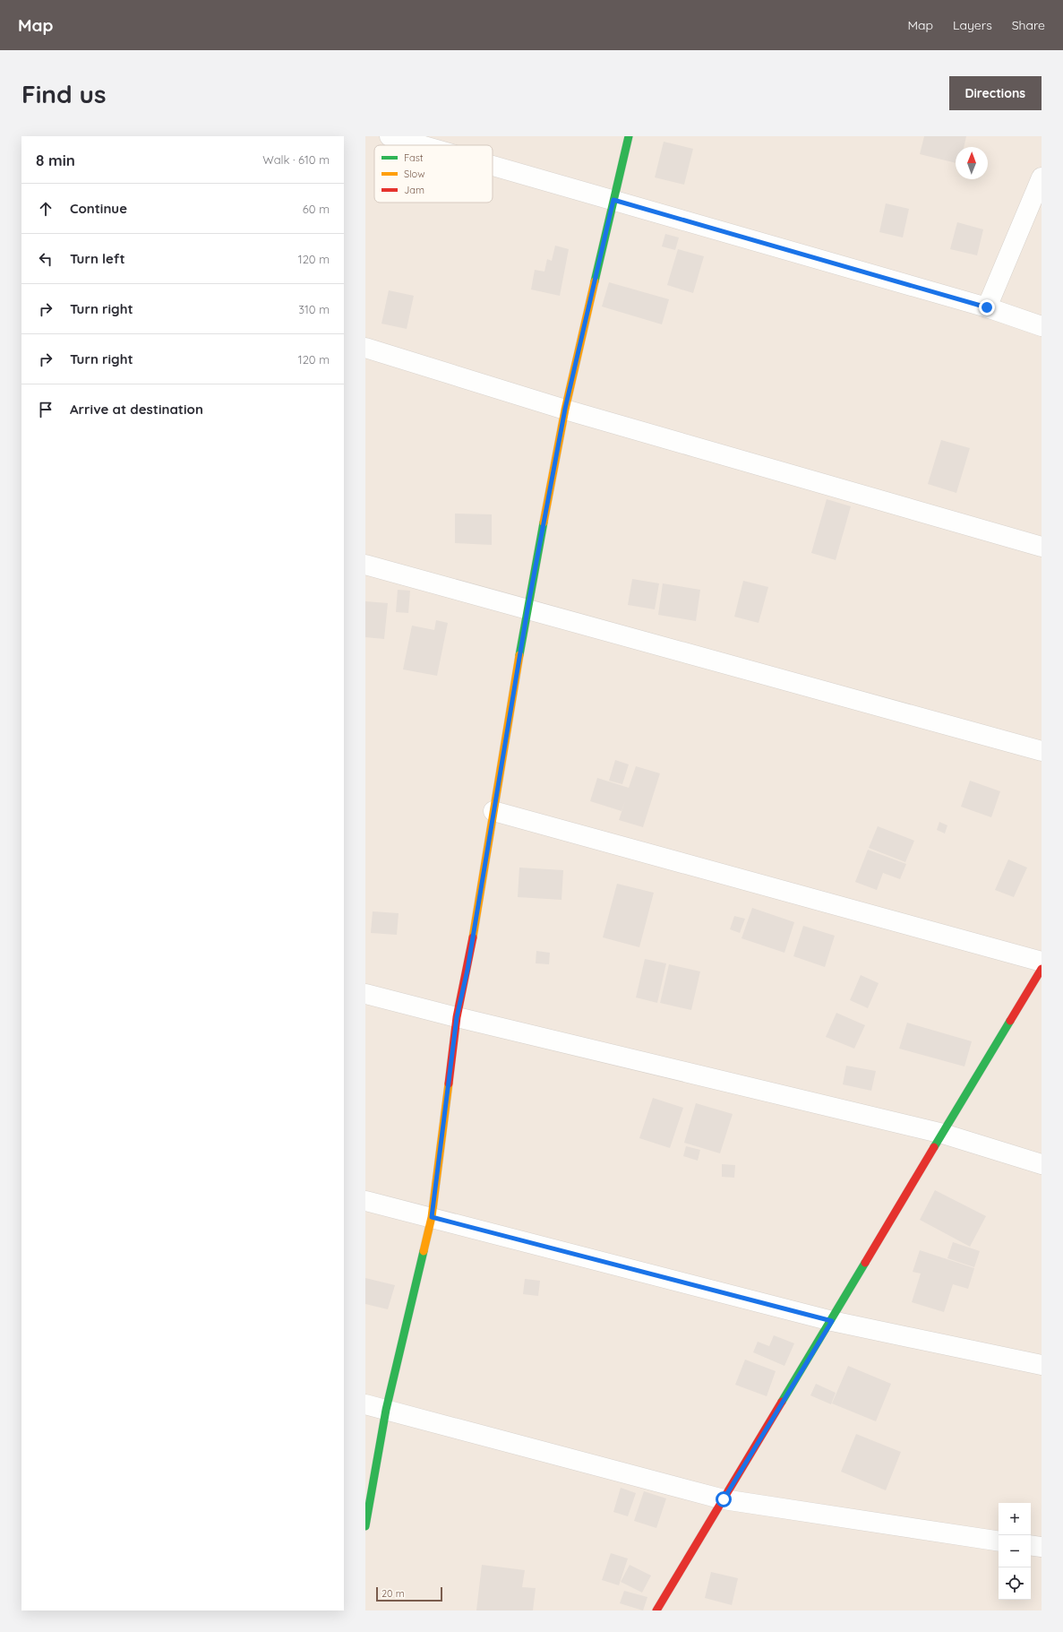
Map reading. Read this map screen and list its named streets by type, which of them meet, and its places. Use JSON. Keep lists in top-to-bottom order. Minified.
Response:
{"legend":["Fast","Slow","Jam"],"scale_bar":"20 m","north":"top","page":{"header":"Map","nav":["Map","Layers","Share"],"buttons":"Directions","title":"Find us","heading":["8 min","Walk · 610 m"],"list":[["Continue","60 m"],["Turn left","120 m"],["Turn right","310 m"],["Turn right","120 m"],"Arrive at destination"],"map_buttons":["+","−"],"scale":"20 m"}}
